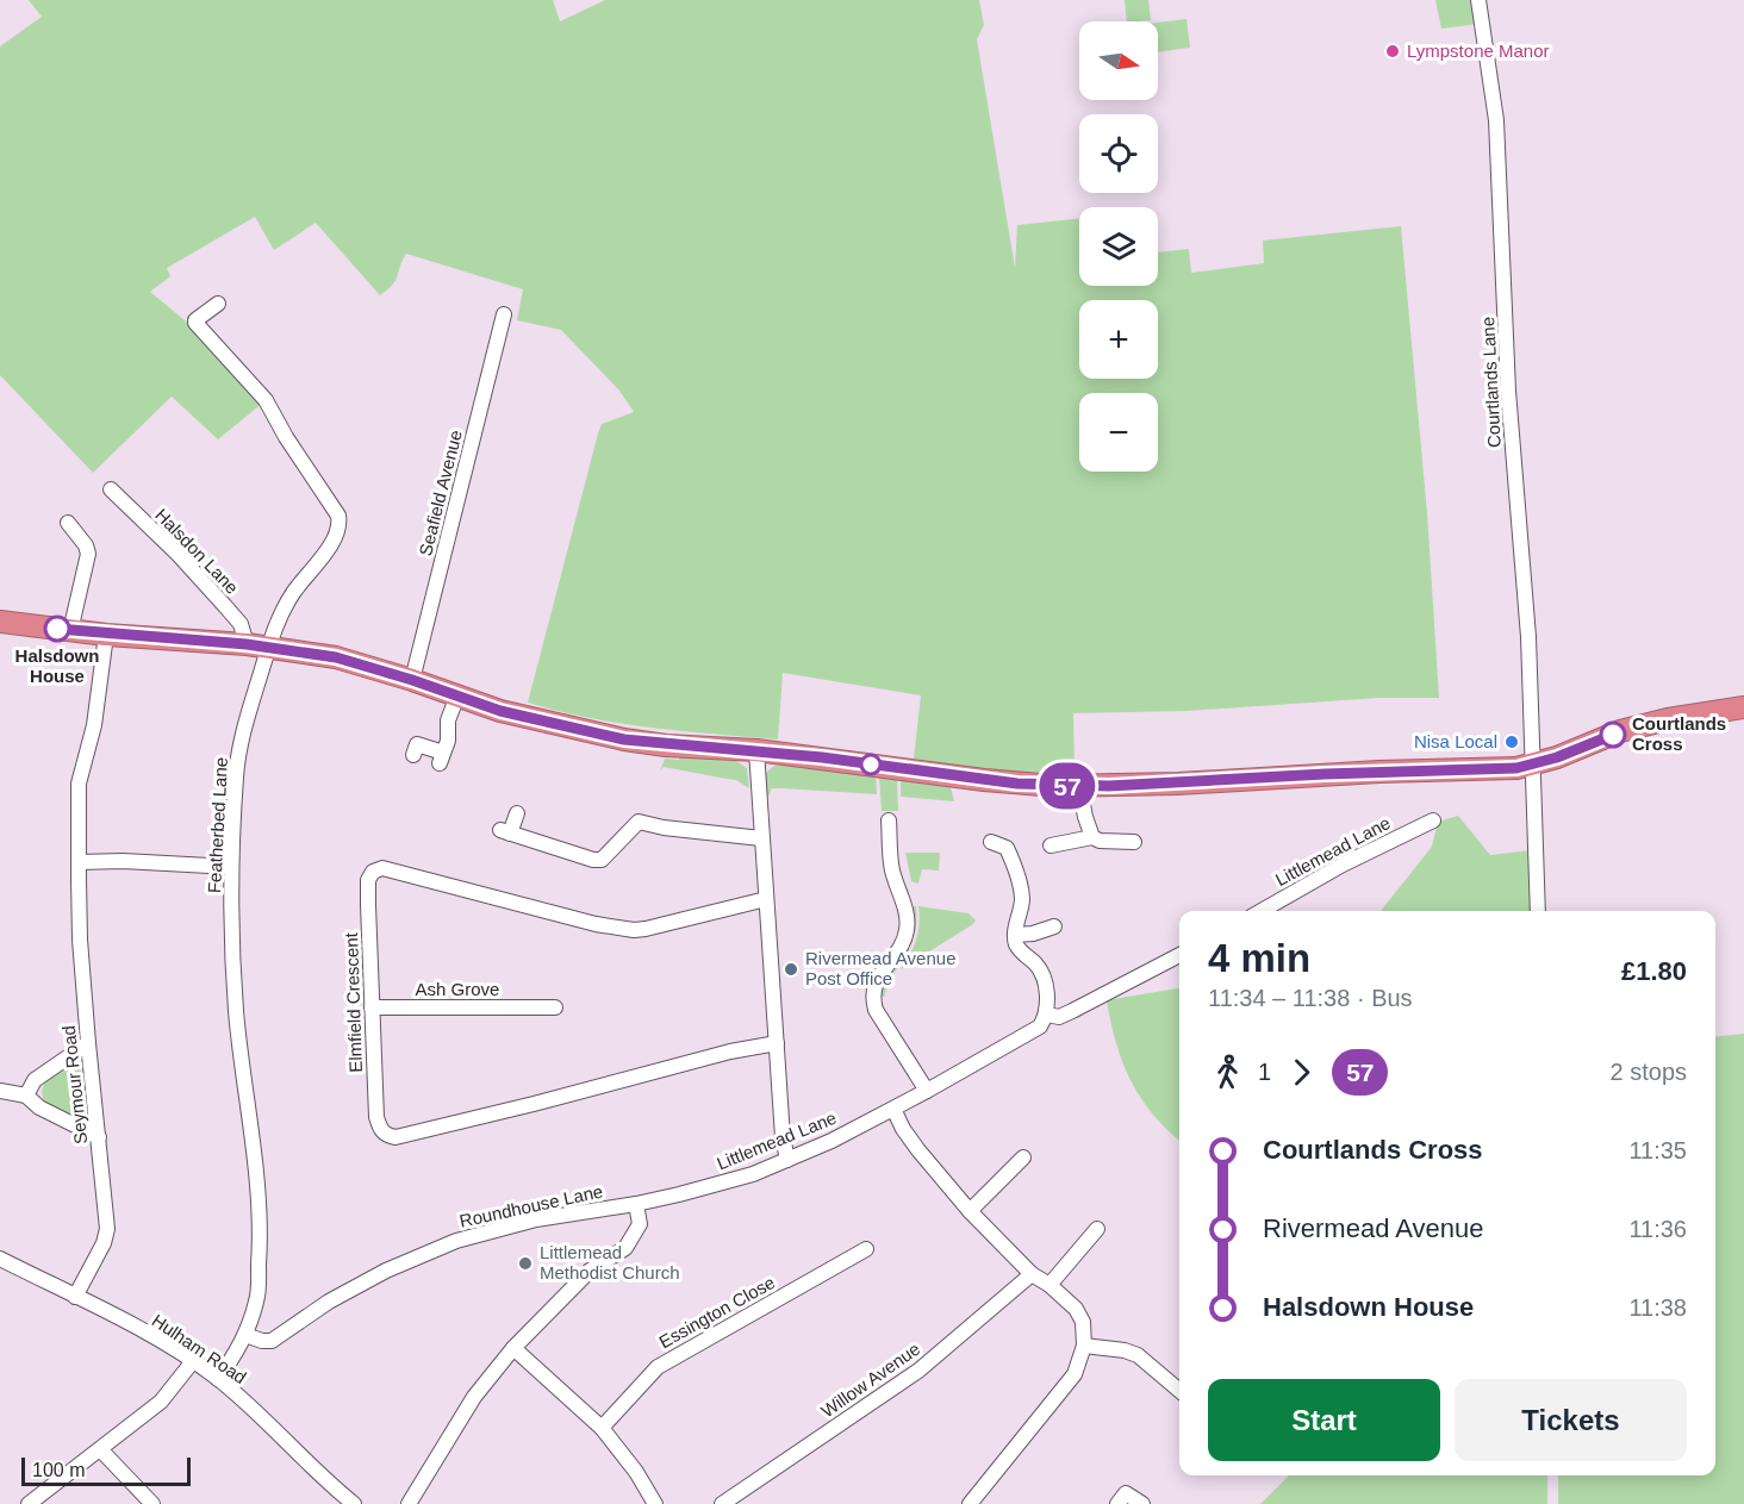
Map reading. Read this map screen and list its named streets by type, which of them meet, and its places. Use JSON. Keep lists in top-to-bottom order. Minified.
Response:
{"streets":{"street":["Courtlands Lane","Seafield Avenue","Halsdon Lane","Featherbed Lane","Littlemead Lane","Ash Grove","Elmfield Crescent","Seymour Road","Roundhouse Lane","Essington Close","Hulham Road","Willow Avenue"]},"crossings":[["Featherbed Lane","Roundhouse Lane"],["Featherbed Lane","Hulham Road"],["Littlemead Lane","Roundhouse Lane"],["Ash Grove","Elmfield Crescent"],["Seymour Road","Hulham Road"]],"places":["Lympstone Manor","Halsdown House","Courtlands Cross","Nisa Local","Rivermead Avenue Post Office","Littlemead Methodist Church"],"lines":["bus line 57"],"scale_bar":"100 m","north":"right","page":{"on_map":"57","map_buttons":["+","−"],"heading":["4 min","11:34 – 11:38 · Bus","£1.80"],"legs":["1","57","2 stops"],"list":[{"name":"Courtlands Cross","value":"11:35"},{"name":"Rivermead Avenue","value":"11:36"},{"name":"Halsdown House","value":"11:38"}],"buttons":["Start","Tickets"],"scale":"100 m"}}
